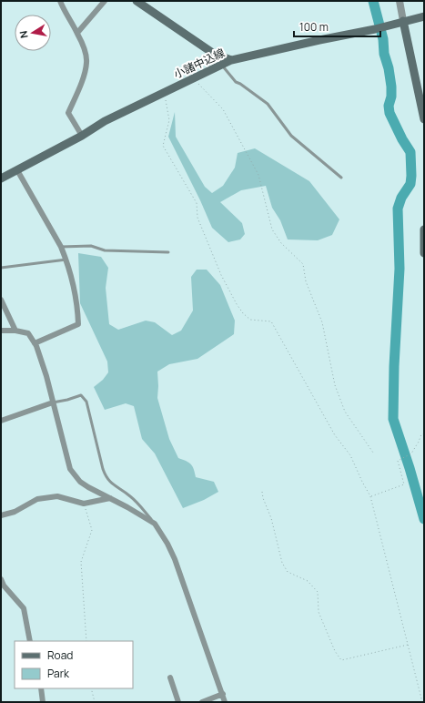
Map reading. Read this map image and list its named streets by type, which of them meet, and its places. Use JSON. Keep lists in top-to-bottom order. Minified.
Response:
{"streets":{"main road":["小諸中込線"]},"legend":["Road","Park"],"scale_bar":"100 m","north":"left"}
